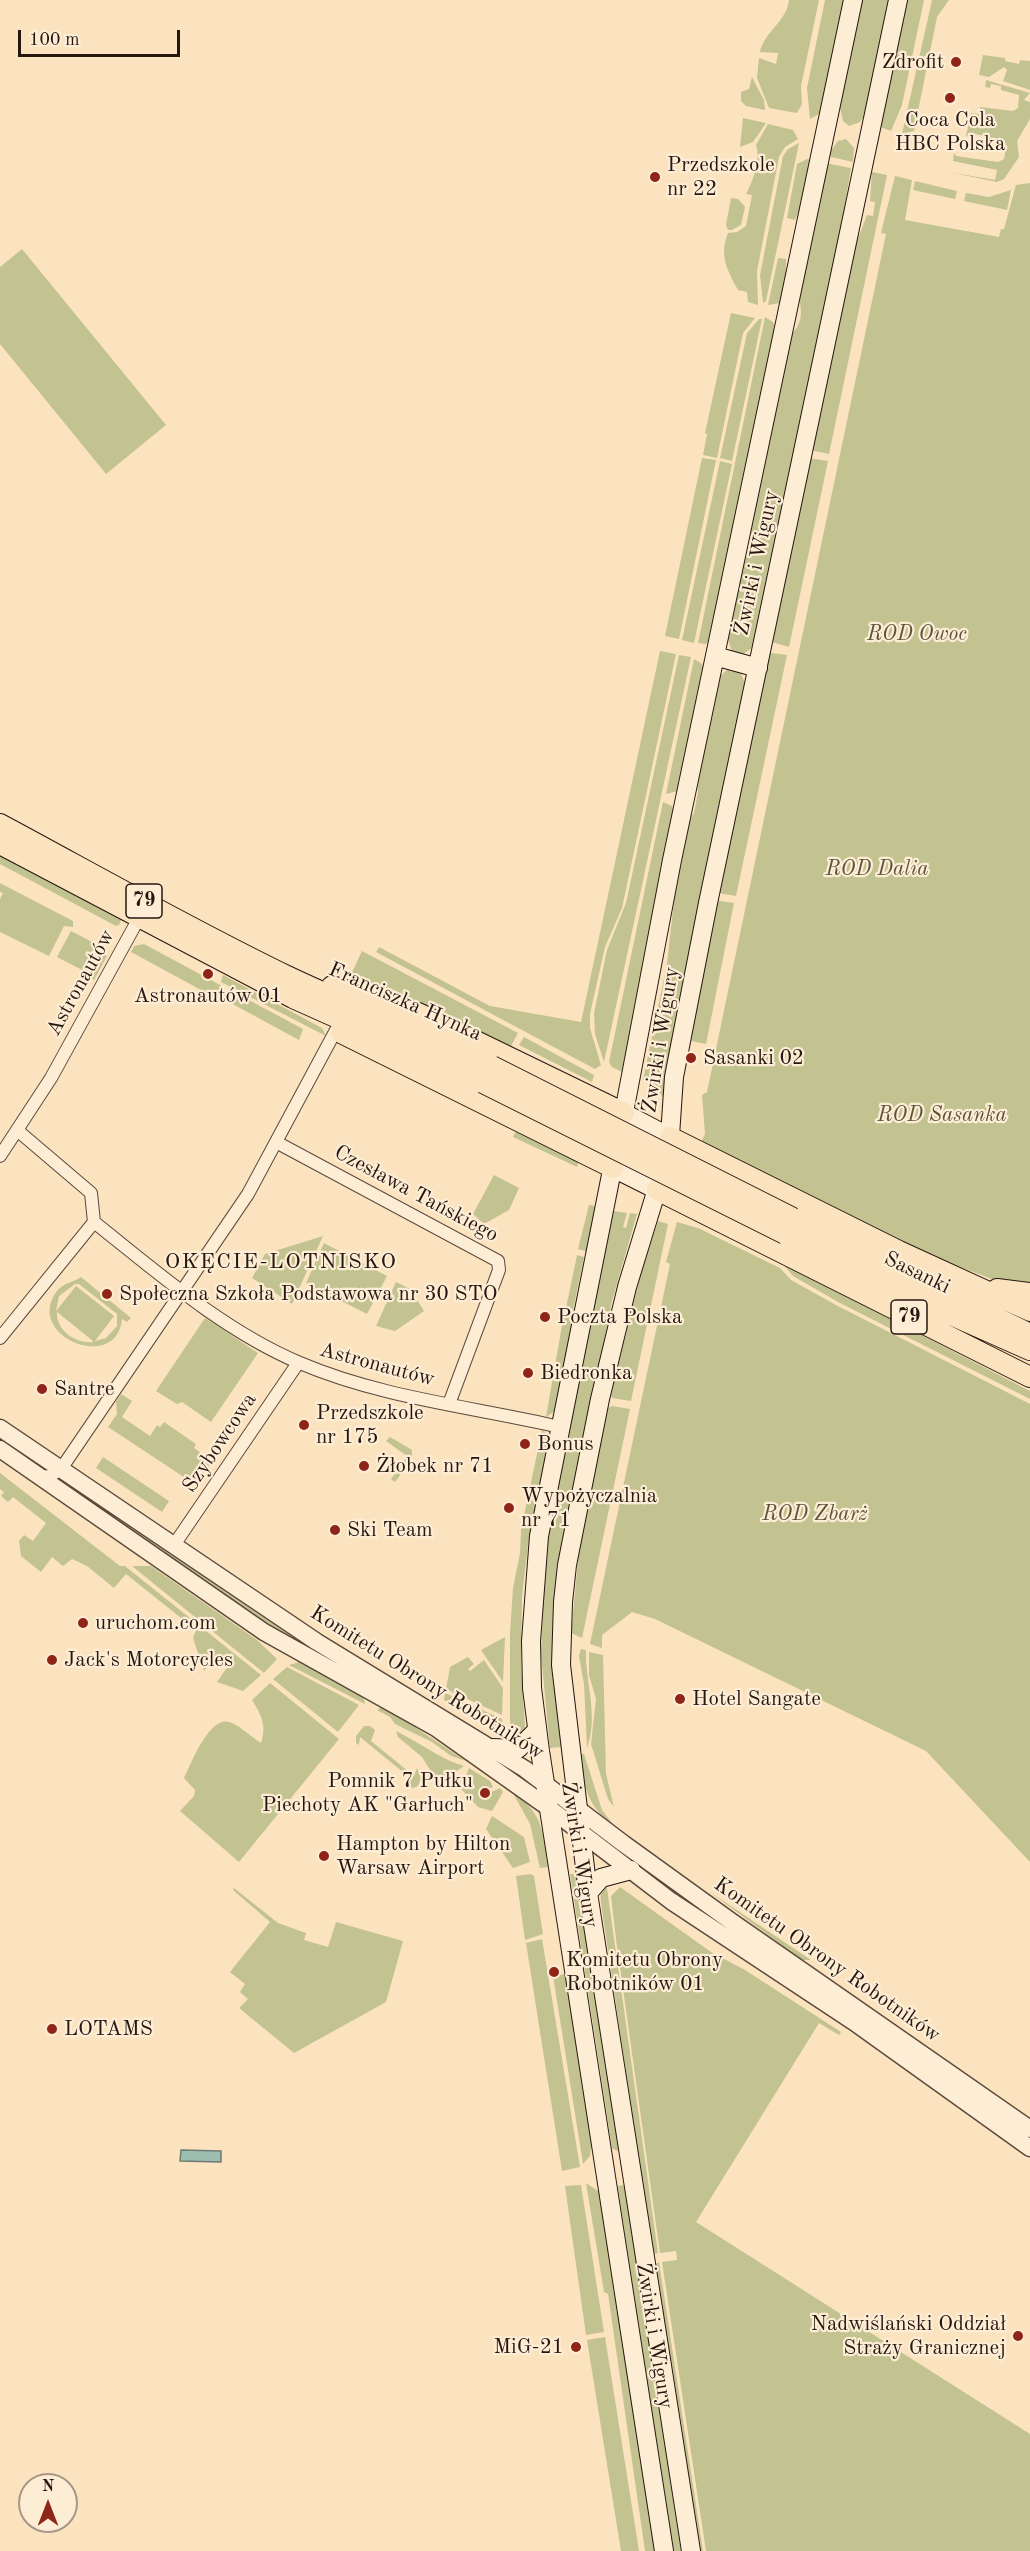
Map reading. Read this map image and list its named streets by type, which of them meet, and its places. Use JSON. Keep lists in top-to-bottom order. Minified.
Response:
{"streets":{"main road":["Żwirki i Wigury","79","Franciszka Hynka","Sasanki"],"street":["Astronautów","Czesława Tańskiego","Szybowcowa","Komitetu Obrony Robotników"]},"crossings":[["Żwirki i Wigury","79"],["Żwirki i Wigury","Astronautów"],["Żwirki i Wigury","Komitetu Obrony Robotników"],["79","Franciszka Hynka"],["Astronautów","Franciszka Hynka"],["Astronautów","Czesława Tańskiego"],["Astronautów","Szybowcowa"],["Franciszka Hynka","Sasanki"],["Szybowcowa","Komitetu Obrony Robotników"]],"districts":["OKĘCIE-LOTNISKO"],"parks":["ROD Owoc","ROD Dalia","ROD Sasanka","ROD Zbarż"],"places":["Zdrofit","Coca Cola HBC Polska","Przedszkole nr 22","Astronautów 01","Sasanki 02","Społeczna Szkoła Podstawowa nr 30 STO","Poczta Polska","Biedronka","Santre","Przedszkole nr 175","Bonus","Żłobek nr 71","Wypożyczalnia nr 71","Ski Team","uruchom.com","Jack's Motorcycles","Hotel Sangate","Pomnik 7 Pułku Piechoty AK \"Garłuch\"","Hampton by Hilton Warsaw Airport","Komitetu Obrony Robotników 01","LOTAMS","Nadwiślański Oddział Straży Granicznej","MiG-21"],"scale_bar":"100 m","north":"top"}
